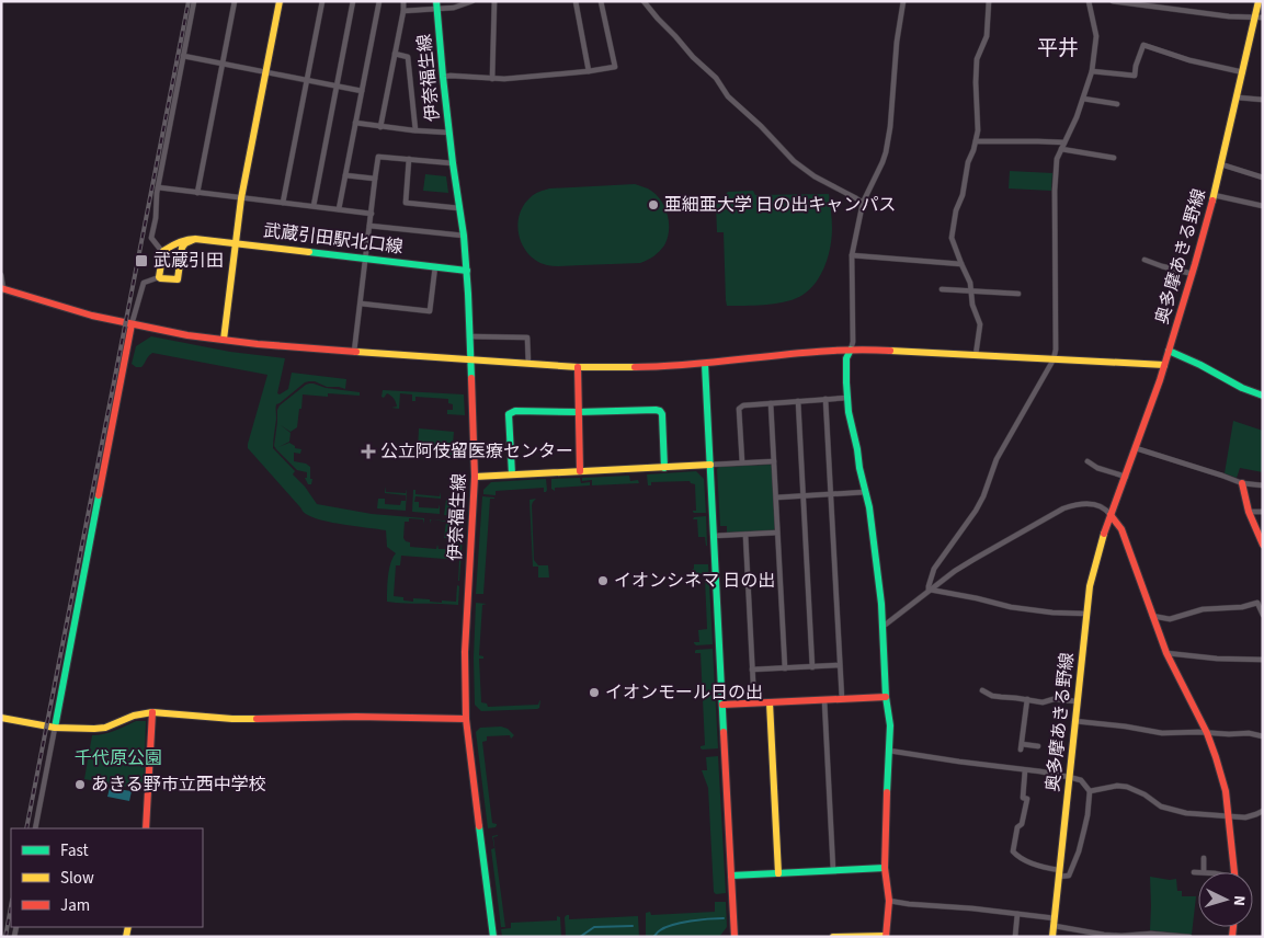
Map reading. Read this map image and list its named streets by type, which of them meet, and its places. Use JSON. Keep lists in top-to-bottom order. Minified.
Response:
{"streets":{"street":["伊奈福生線","武蔵引田駅北口線","奥多摩あきる野線"]},"crossings":[["伊奈福生線","武蔵引田駅北口線"]],"districts":["平井"],"parks":["千代原公園"],"places":{"other":["亜細亜大学 日の出キャンパス","イオンシネマ 日の出","イオンモール日の出","あきる野市立西中学校"],"transit":["武蔵引田"],"health":["公立阿伎留医療センター"]},"legend":["Fast","Slow","Jam"],"north":"right"}
